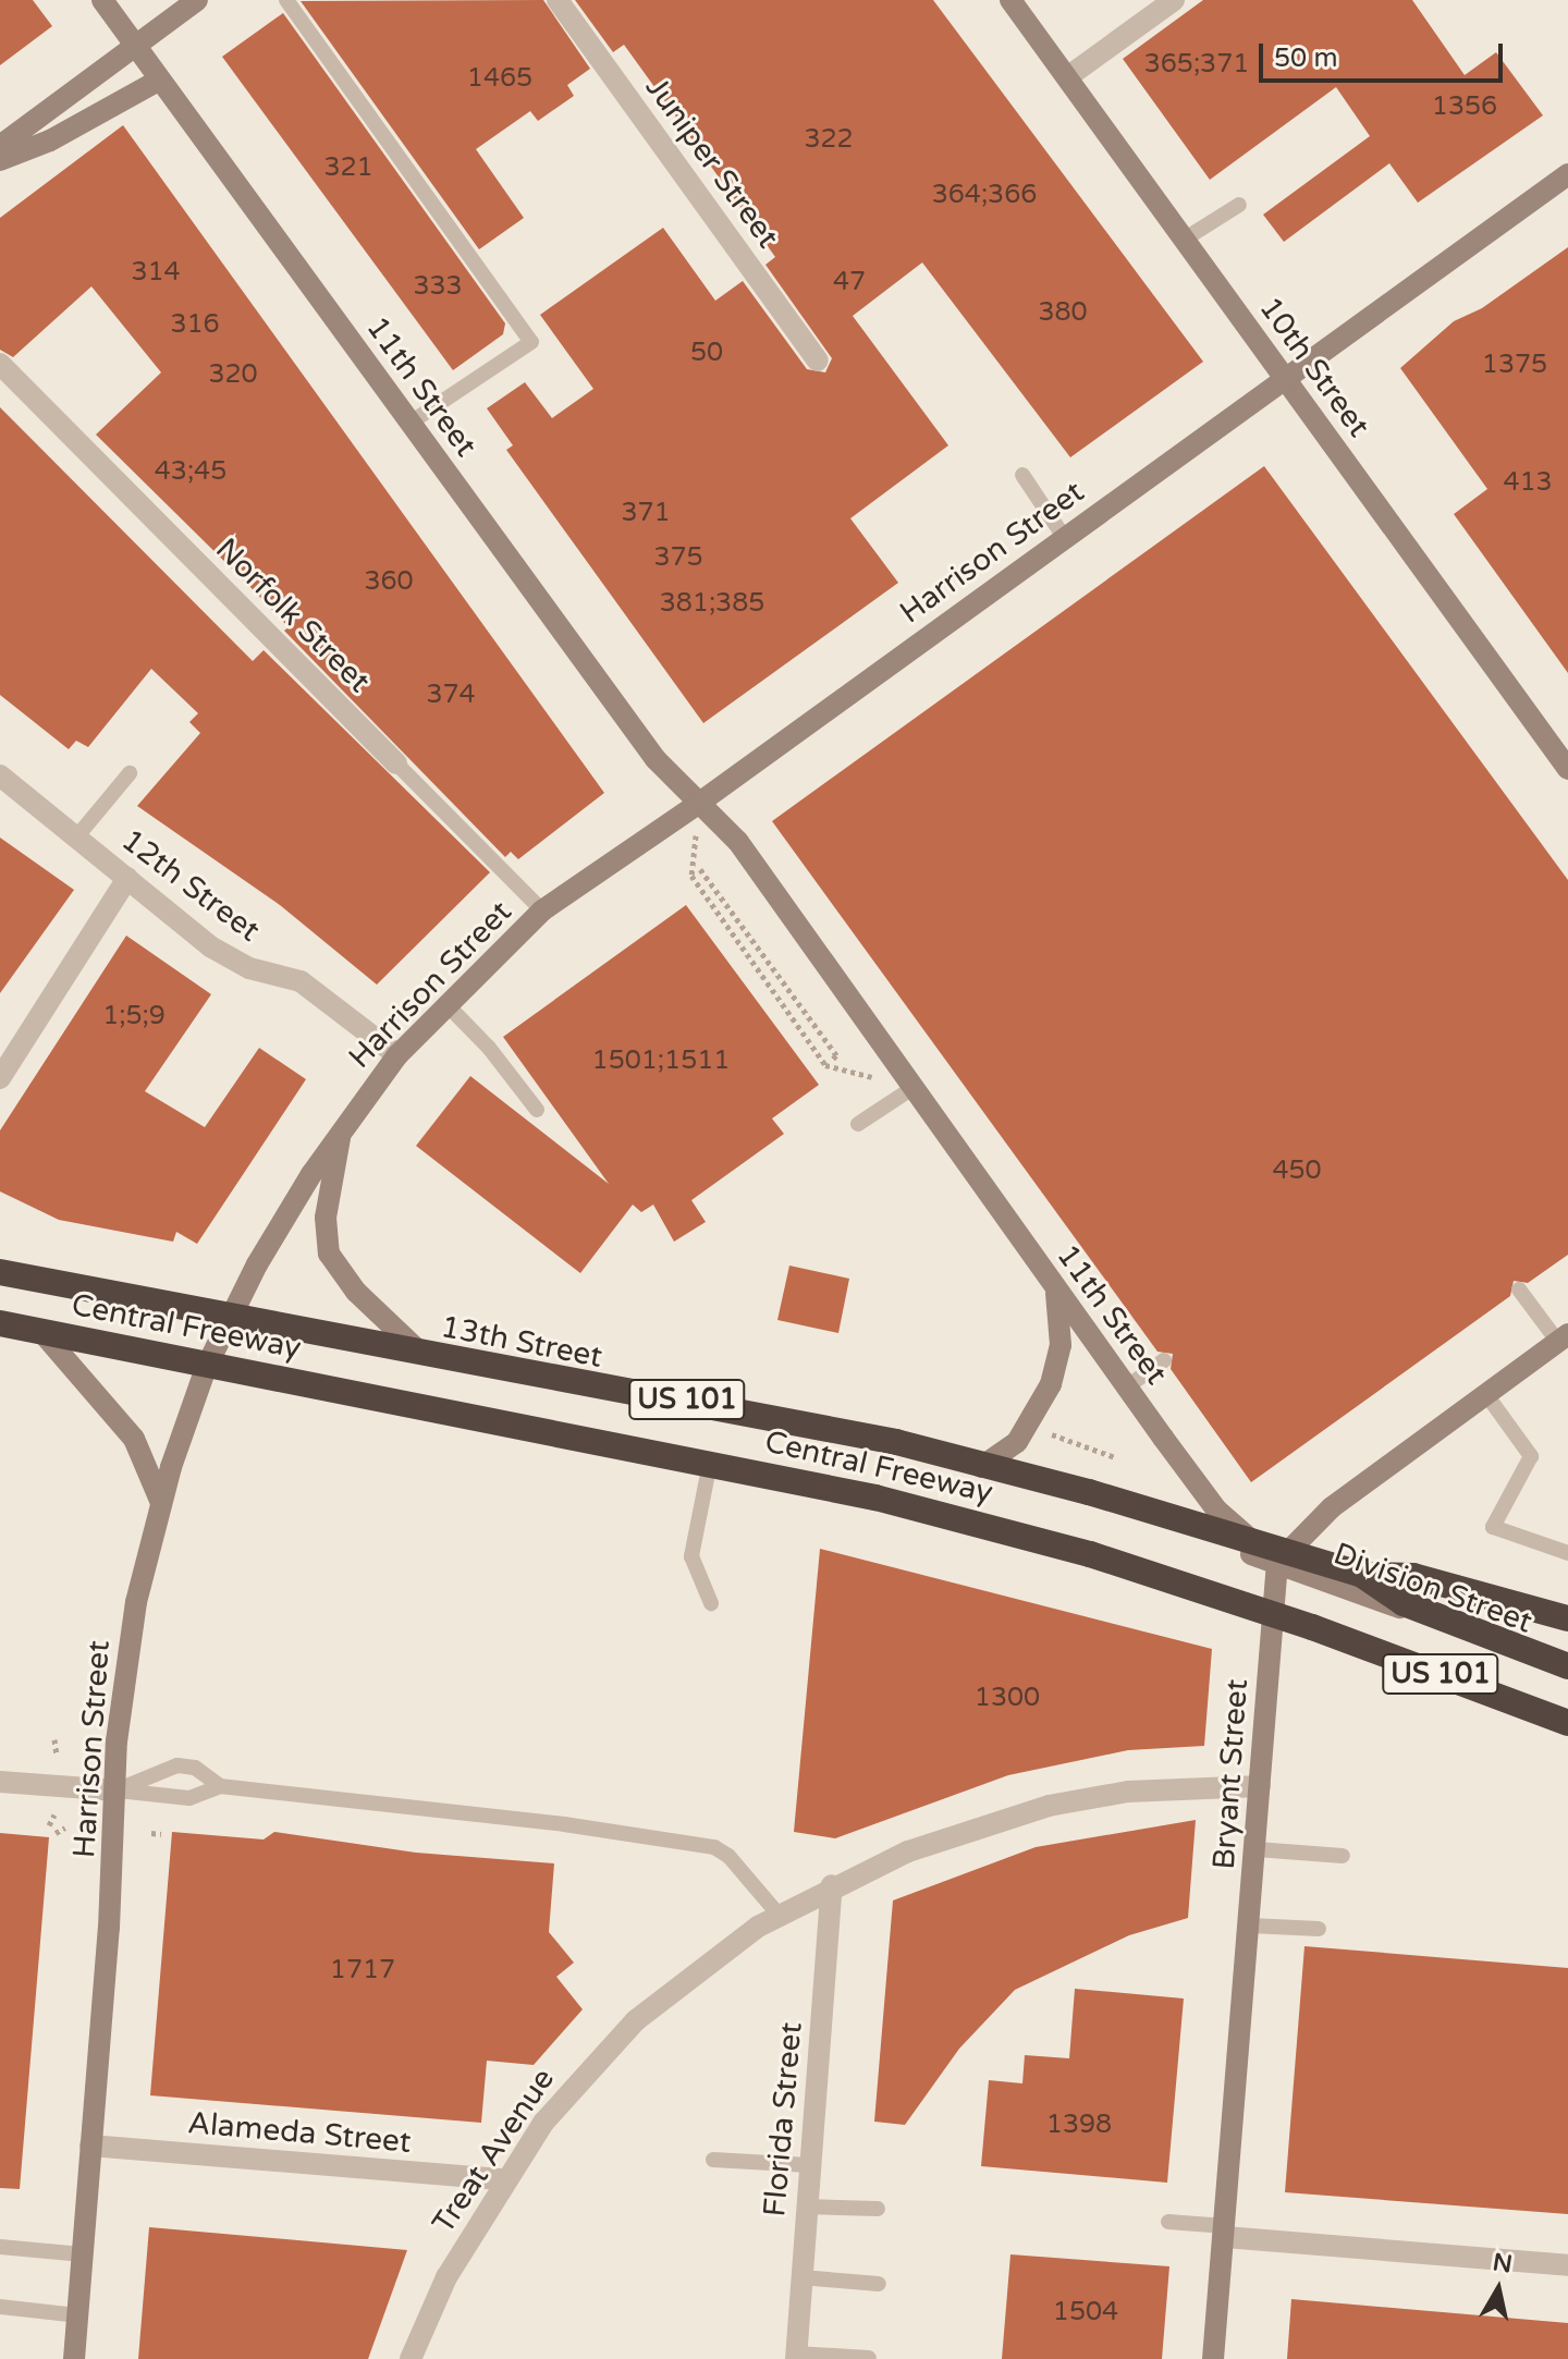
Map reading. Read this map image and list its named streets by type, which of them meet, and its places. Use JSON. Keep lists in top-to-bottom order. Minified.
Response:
{"streets":{"highway":["Central Freeway","US 101"],"main road":["10th Street","11th Street","Harrison Street","13th Street","Division Street","Bryant Street"],"street":["Juniper Street","Norfolk Street","12th Street","Florida Street","Alameda Street","Treat Avenue"]},"crossings":[["10th Street","Harrison Street"],["11th Street","Harrison Street"],["11th Street","13th Street"],["11th Street","Division Street"],["11th Street","Bryant Street"],["Harrison Street","Norfolk Street"],["Harrison Street","12th Street"],["Harrison Street","13th Street"],["Harrison Street","Alameda Street"],["Central Freeway","13th Street"],["13th Street","Division Street"],["13th Street","Bryant Street"],["Division Street","Bryant Street"],["Florida Street","Treat Avenue"],["Alameda Street","Treat Avenue"]],"house_numbers":["365;371","1465","1356","322","321","364;366","314","47","333","380","316","50","1375","320","43;45","413","371","375","360","381;385","374","1;5;9","1501;1511","450","1300","1717","1398","1504"],"scale_bar":"50 m","north":"top"}
